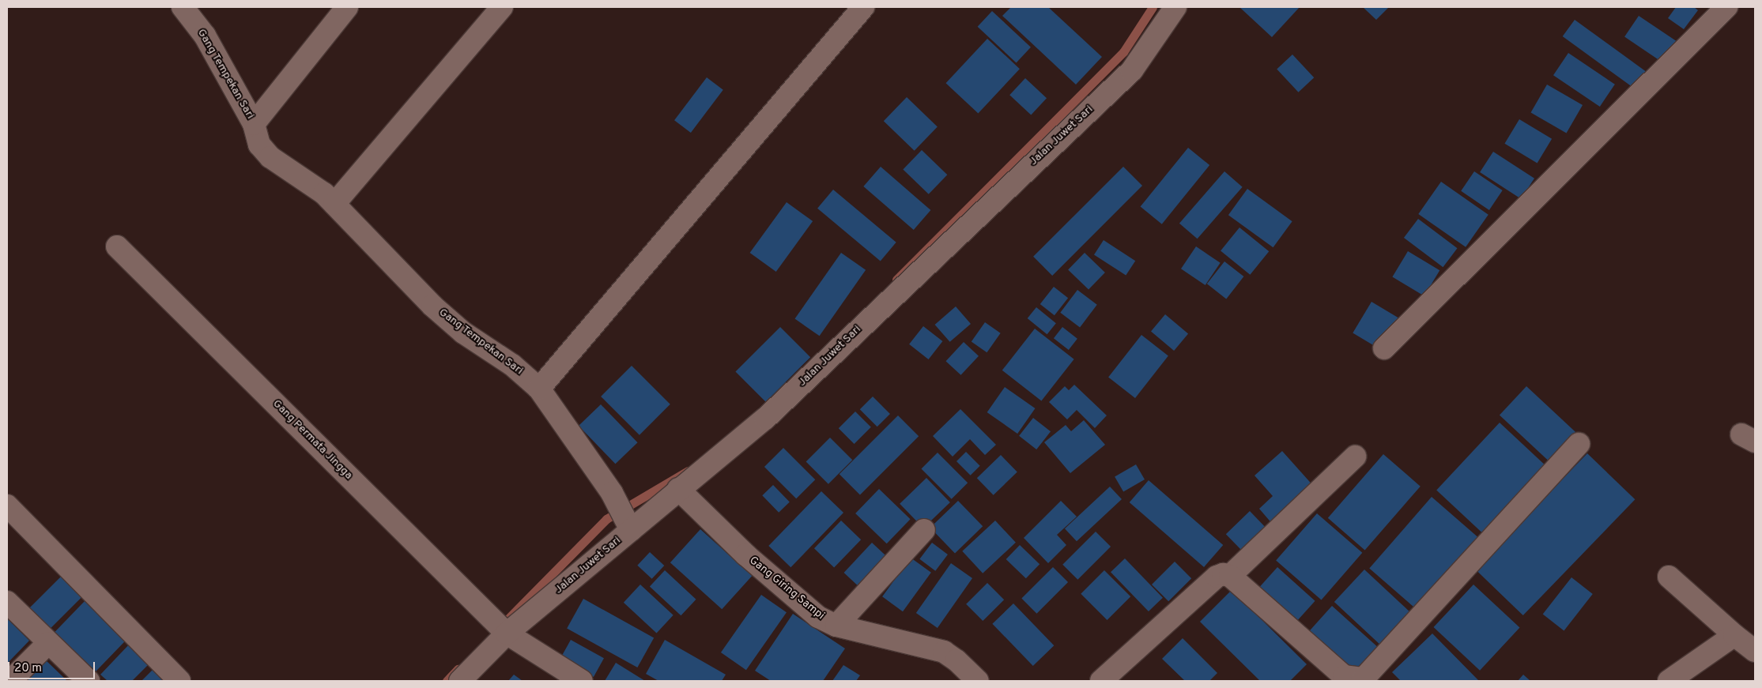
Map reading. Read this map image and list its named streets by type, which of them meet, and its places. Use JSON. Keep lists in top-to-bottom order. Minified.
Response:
{"streets":{"street":["Gang Tempekan Sari","Jalan Juwet Sari","Gang Permata Jingga","Gang Giring Sampi"]},"crossings":[["Gang Tempekan Sari","Jalan Juwet Sari"],["Jalan Juwet Sari","Gang Permata Jingga"],["Jalan Juwet Sari","Gang Giring Sampi"]],"scale_bar":"20 m"}
